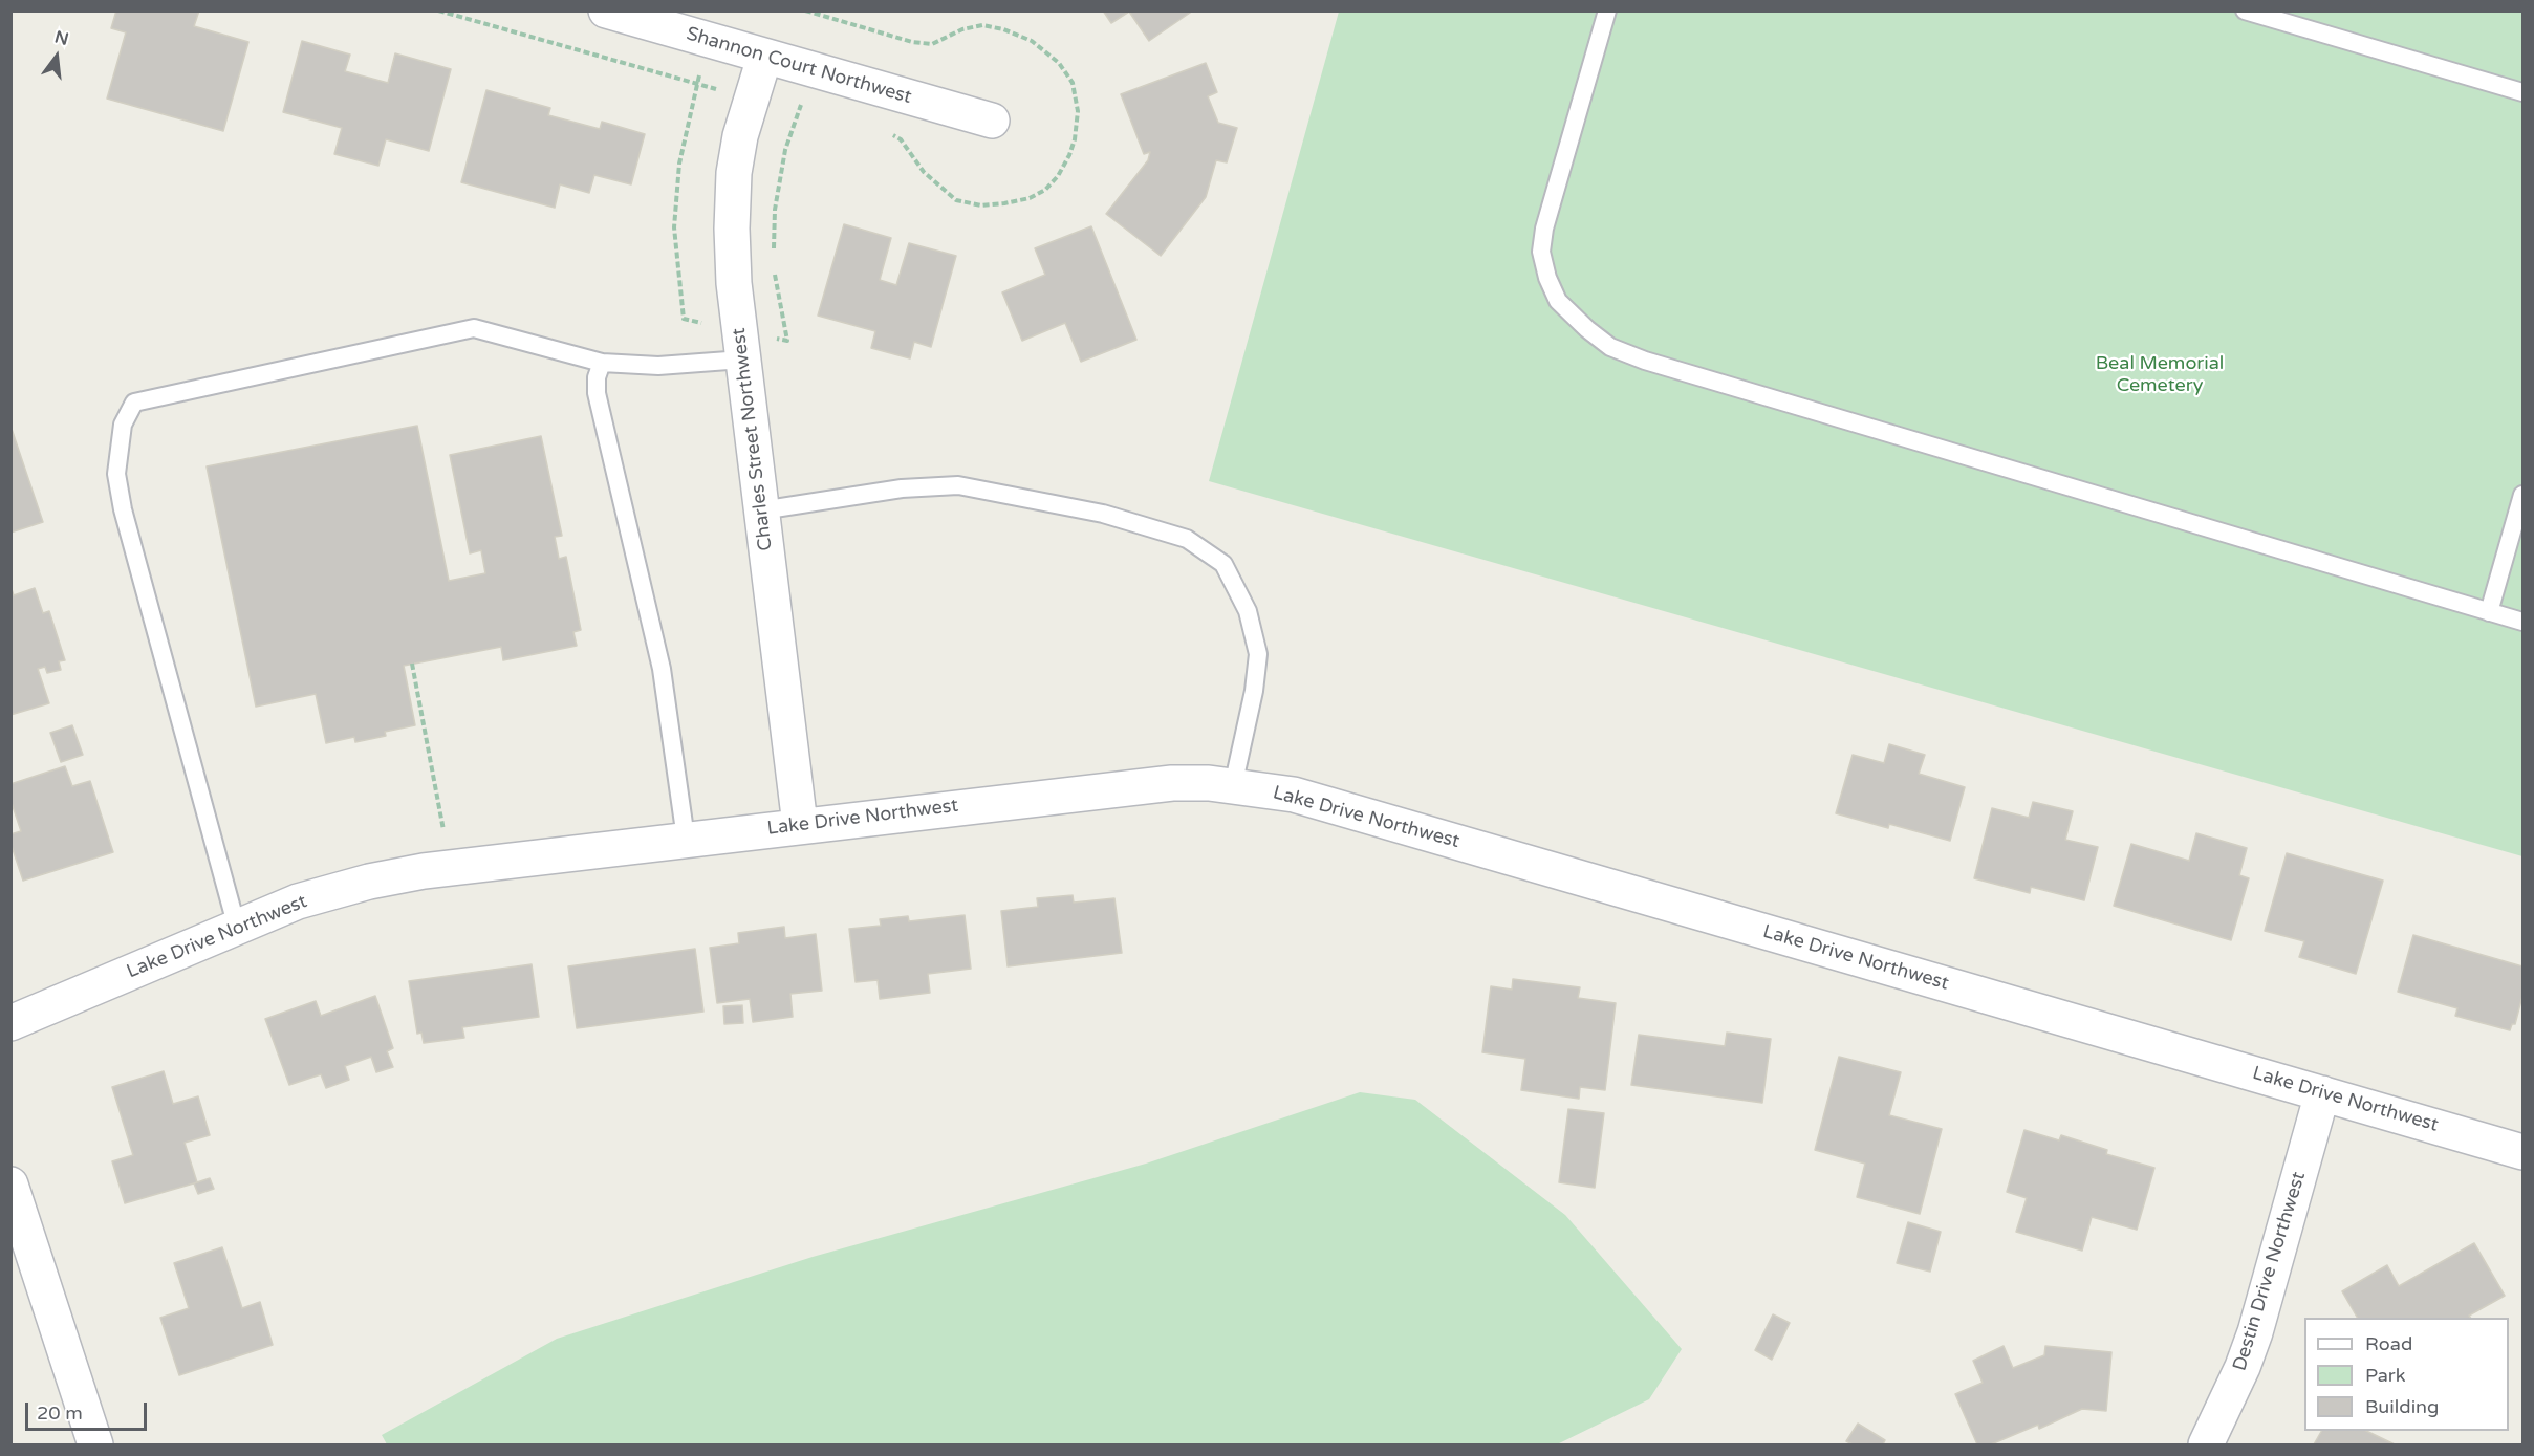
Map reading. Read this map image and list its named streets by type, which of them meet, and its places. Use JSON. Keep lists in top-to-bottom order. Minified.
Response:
{"streets":{"street":["Shannon Court Northwest","Charles Street Northwest","Lake Drive Northwest","Destin Drive Northwest"]},"crossings":[["Shannon Court Northwest","Charles Street Northwest"],["Charles Street Northwest","Lake Drive Northwest"],["Lake Drive Northwest","Destin Drive Northwest"]],"parks":["Beal Memorial Cemetery"],"legend":["Road","Park","Building"],"scale_bar":"20 m","north":"top"}
